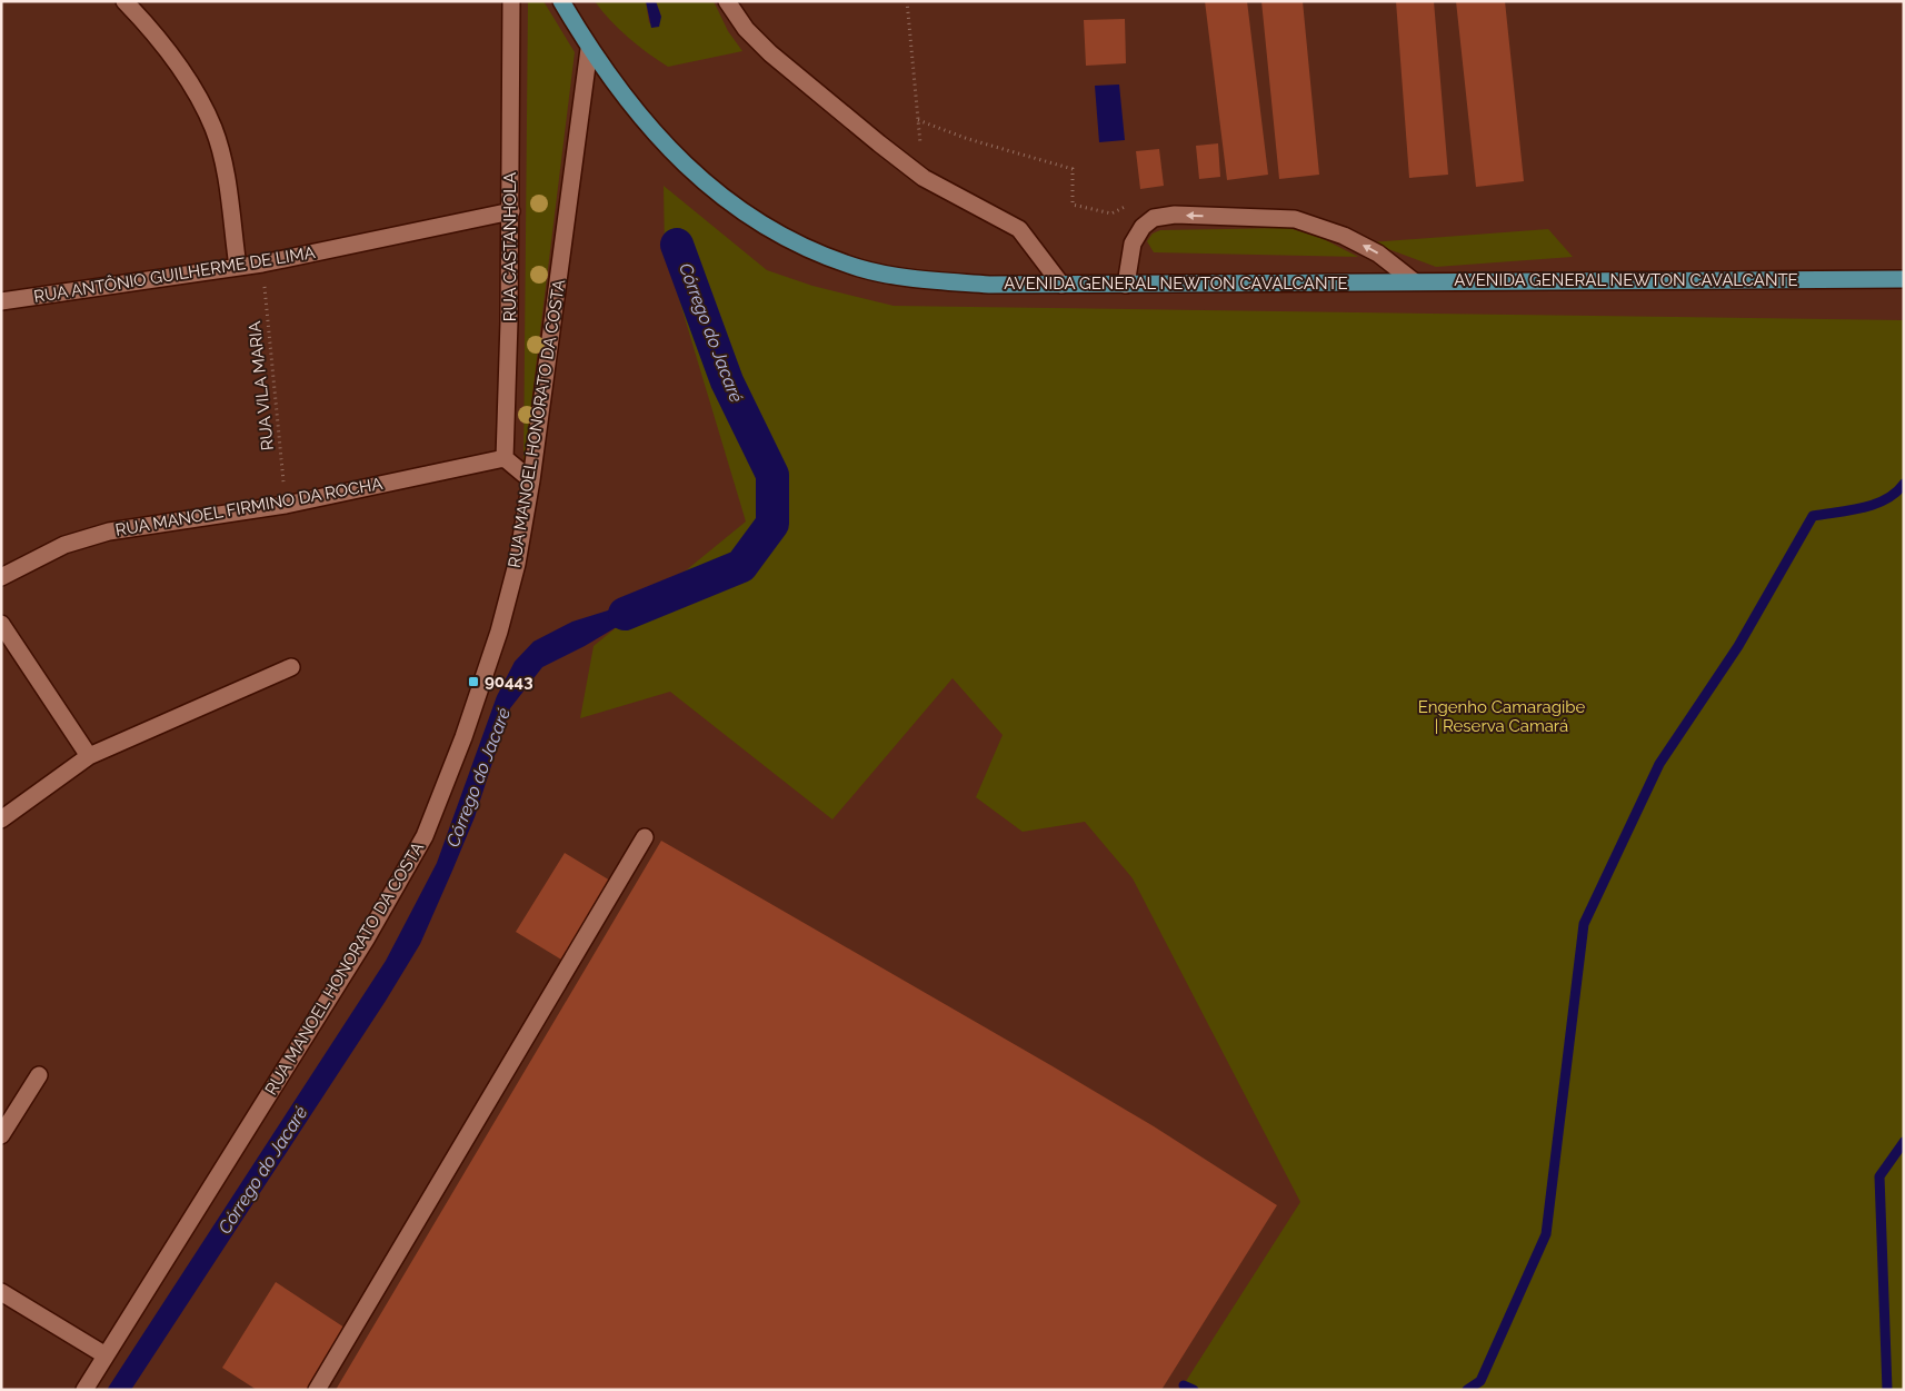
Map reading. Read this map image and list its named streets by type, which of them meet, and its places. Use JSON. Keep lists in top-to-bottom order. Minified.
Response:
{"streets":{"main road":["AVENIDA GENERAL NEWTON CAVALCANTE"],"street":["RUA CASTANHOLA","RUA ANTÔNIO GUILHERME DE LIMA","RUA MANOEL HONORATO DA COSTA","RUA MANOEL FIRMINO DA ROCHA"],"path":["RUA VILA MARIA"]},"crossings":[["RUA CASTANHOLA","RUA ANTÔNIO GUILHERME DE LIMA"],["RUA CASTANHOLA","RUA MANOEL FIRMINO DA ROCHA"],["RUA ANTÔNIO GUILHERME DE LIMA","RUA VILA MARIA"],["AVENIDA GENERAL NEWTON CAVALCANTE","RUA MANOEL HONORATO DA COSTA"],["RUA VILA MARIA","RUA MANOEL FIRMINO DA ROCHA"]],"water":["Córrego do Jacaré"],"parks":["Engenho Camaragibe | Reserva Camará"],"places":{"transit":["90443"]}}
